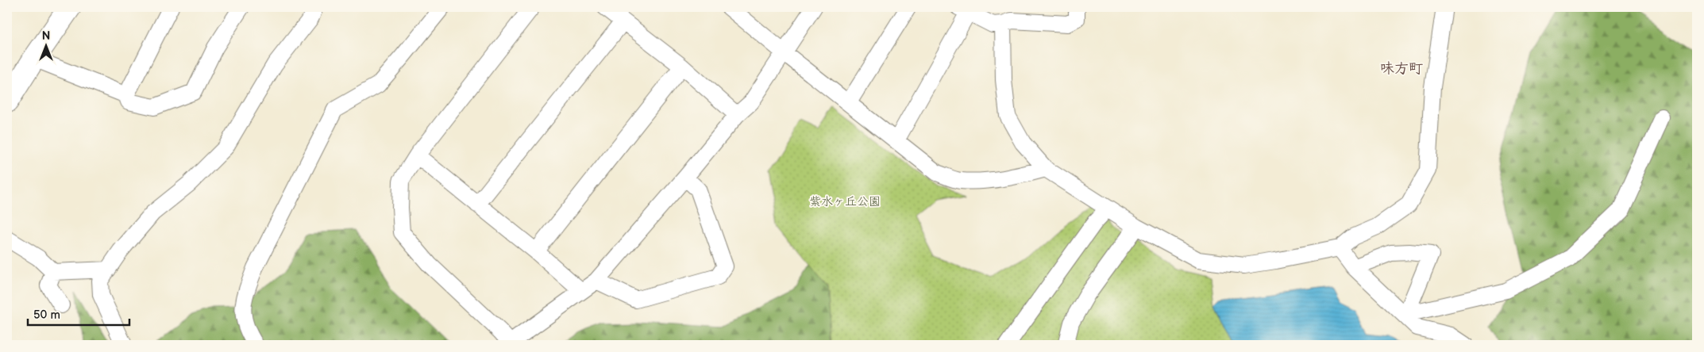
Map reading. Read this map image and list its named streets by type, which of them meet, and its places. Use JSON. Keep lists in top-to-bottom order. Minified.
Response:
{"districts":["味方町"],"parks":["紫水ヶ丘公園"],"scale_bar":"50 m","north":"top"}
